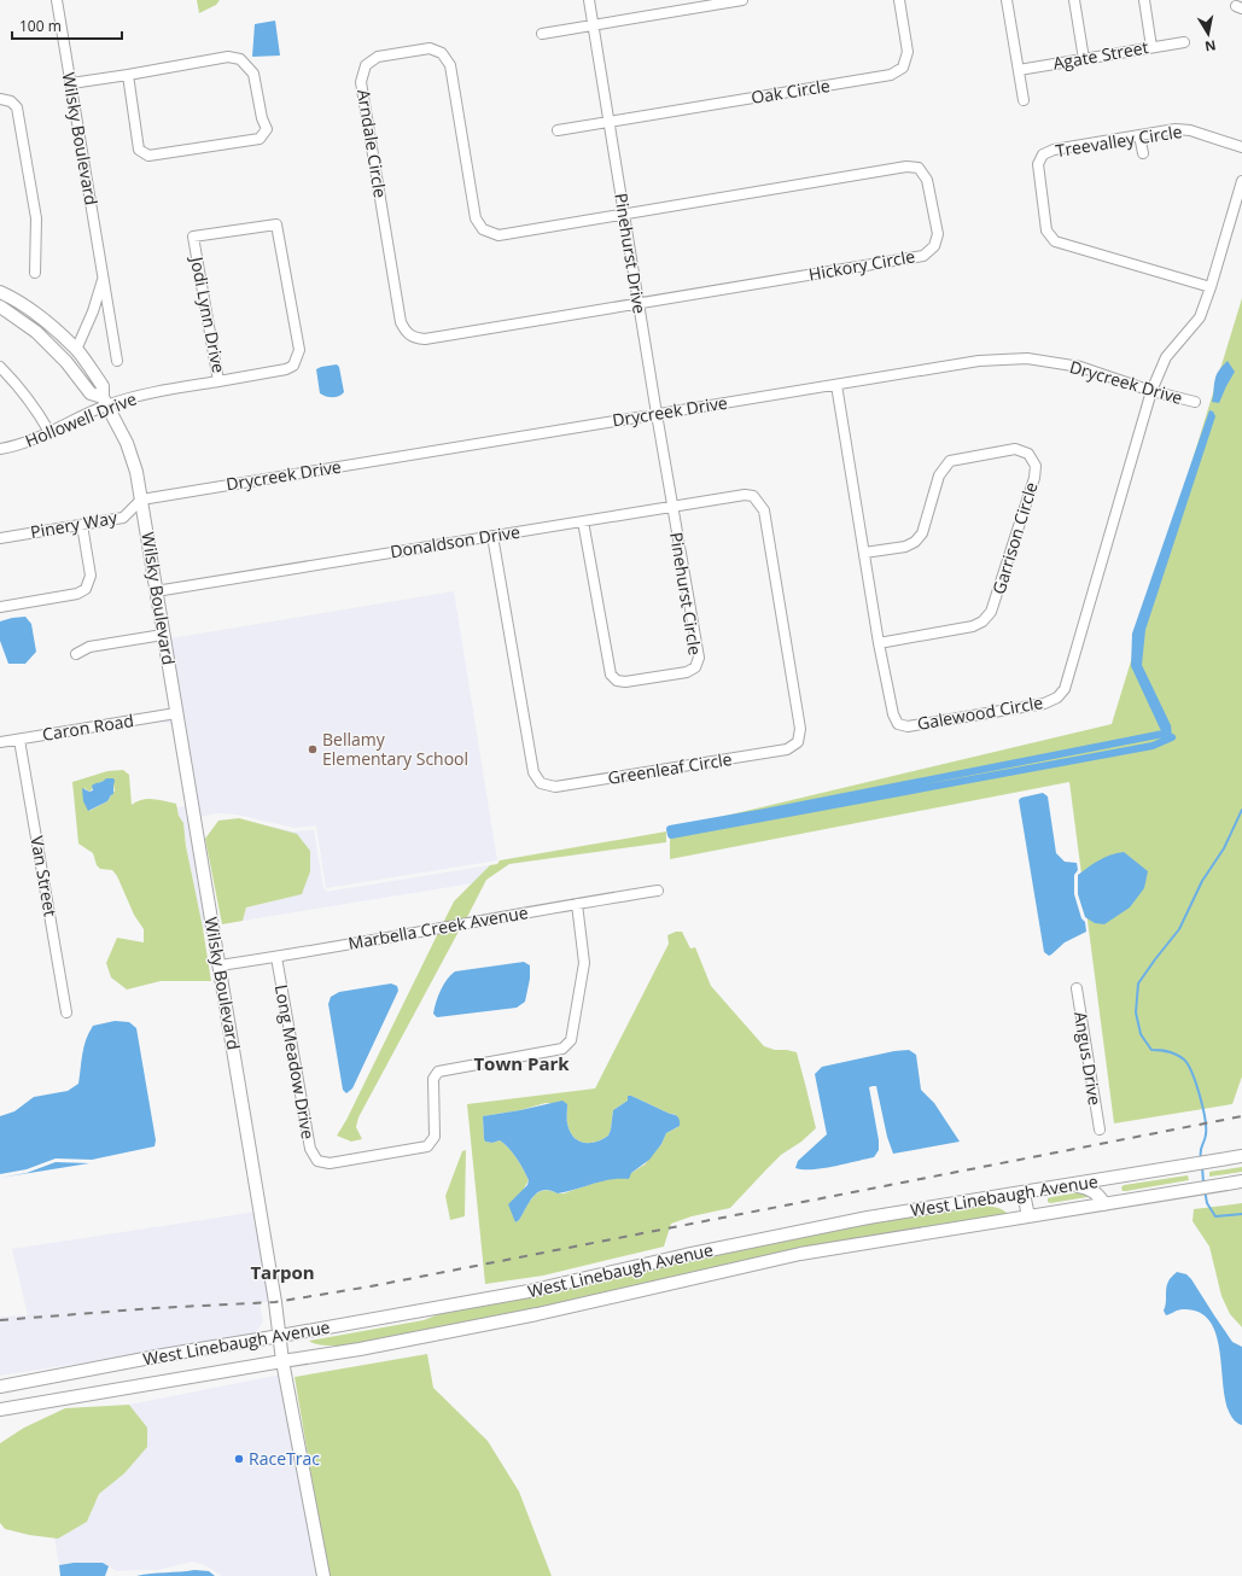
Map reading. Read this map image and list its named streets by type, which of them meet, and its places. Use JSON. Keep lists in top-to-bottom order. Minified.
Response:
{"streets":{"main road":["Wilsky Boulevard","West Linebaugh Avenue"],"street":["Agate Street","Oak Circle","Treevalley Circle","Arndale Circle","Pinehurst Drive","Hickory Circle","Jodi Lynn Drive","Drycreek Drive","Hollowell Drive","Pinery Way","Garrison Circle","Donaldson Drive","Pinehurst Circle","Galewood Circle","Caron Road","Greenleaf Circle","Van Street","Marbella Creek Avenue","Angus Drive","Long Meadow Drive"]},"crossings":[["Oak Circle","Pinehurst Drive"],["Wilsky Boulevard","Drycreek Drive"],["Wilsky Boulevard","Hollowell Drive"],["Wilsky Boulevard","Pinery Way"],["Wilsky Boulevard","Donaldson Drive"],["Wilsky Boulevard","Caron Road"],["Wilsky Boulevard","Marbella Creek Avenue"],["Wilsky Boulevard","West Linebaugh Avenue"],["Arndale Circle","Pinehurst Drive"],["Arndale Circle","Hickory Circle"],["Pinehurst Drive","Hickory Circle"],["Pinehurst Drive","Drycreek Drive"],["Pinehurst Drive","Donaldson Drive"],["Pinehurst Drive","Pinehurst Circle"],["Jodi Lynn Drive","Hollowell Drive"],["Drycreek Drive","Pinery Way"],["Drycreek Drive","Galewood Circle"],["Garrison Circle","Galewood Circle"],["Donaldson Drive","Pinehurst Circle"],["Donaldson Drive","Greenleaf Circle"],["Caron Road","Van Street"],["Marbella Creek Avenue","Long Meadow Drive"]],"districts":["Town Park","Tarpon"],"places":["Bellamy Elementary School","RaceTrac"],"scale_bar":"100 m","north":"bottom"}
